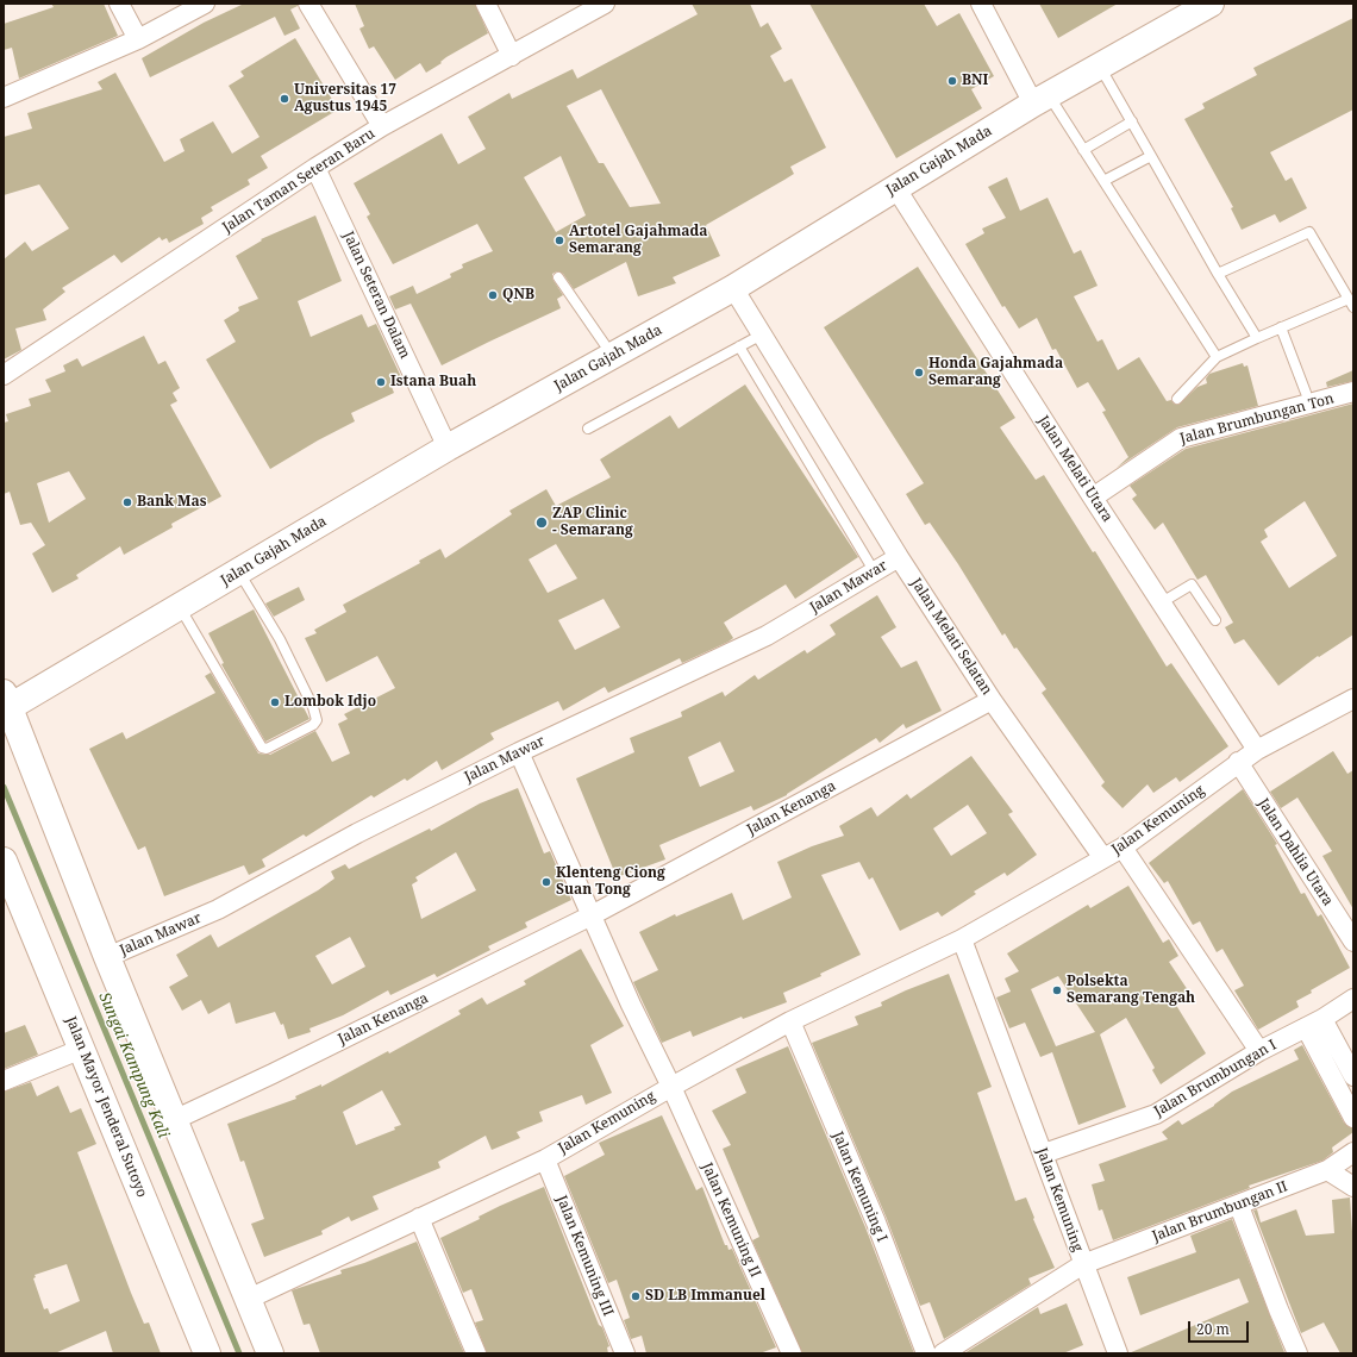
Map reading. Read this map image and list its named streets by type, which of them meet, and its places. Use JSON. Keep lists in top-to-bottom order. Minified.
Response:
{"streets":{"main road":["Jalan Gajah Mada","Jalan Mayor Jenderal Sutoyo"],"street":["Jalan Taman Seteran Baru","Jalan Seteran Dalam","Jalan Brumbungan Ton","Jalan Melati Utara","Jalan Mawar","Jalan Melati Selatan","Jalan Kenanga","Jalan Kemuning","Jalan Dahlia Utara","Jalan Brumbungan I","Jalan Kemuning I","Jalan Brumbungan II","Jalan Kemuning II","Jalan Kemuning III"]},"crossings":[["Jalan Gajah Mada","Jalan Seteran Dalam"],["Jalan Gajah Mada","Jalan Melati Utara"],["Jalan Gajah Mada","Jalan Melati Selatan"],["Jalan Taman Seteran Baru","Jalan Seteran Dalam"],["Jalan Brumbungan Ton","Jalan Melati Utara"],["Jalan Melati Utara","Jalan Kemuning"],["Jalan Mawar","Jalan Melati Selatan"],["Jalan Melati Selatan","Jalan Kenanga"],["Jalan Melati Selatan","Jalan Kemuning"],["Jalan Kemuning","Jalan Dahlia Utara"],["Jalan Kemuning","Jalan Brumbungan I"],["Jalan Kemuning","Jalan Kemuning I"],["Jalan Kemuning","Jalan Brumbungan II"],["Jalan Kemuning","Jalan Kemuning II"],["Jalan Kemuning","Jalan Kemuning III"]],"water":["Sungai Kampung Kali"],"places":["BNI","Universitas 17 Agustus 1945","Artotel Gajahmada Semarang","QNB","Honda Gajahmada Semarang","Istana Buah","Bank Mas","ZAP Clinic - Semarang","Lombok Idjo","Klenteng Ciong Suan Tong","Polsekta Semarang Tengah","SD LB Immanuel"],"scale_bar":"20 m"}
